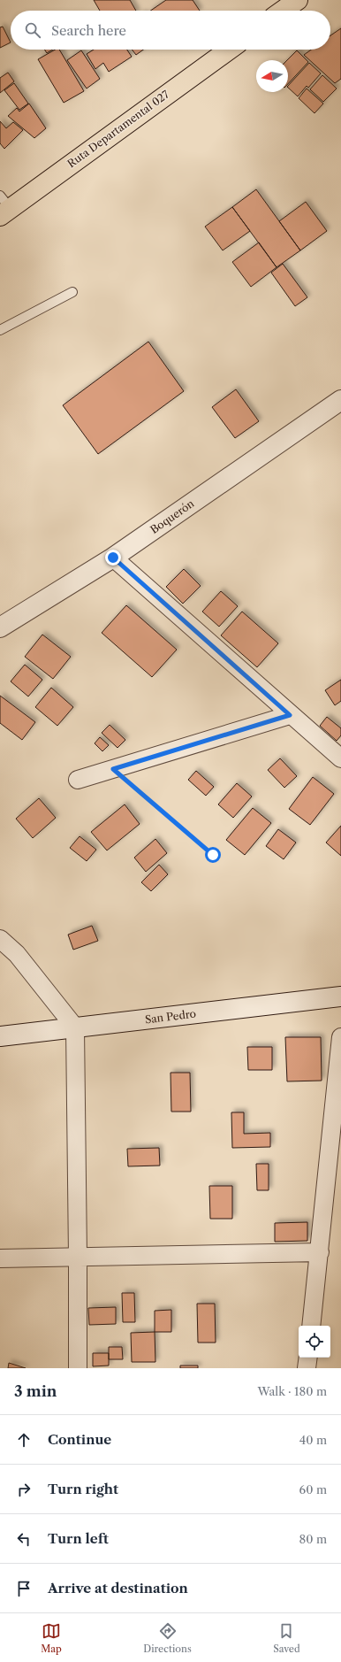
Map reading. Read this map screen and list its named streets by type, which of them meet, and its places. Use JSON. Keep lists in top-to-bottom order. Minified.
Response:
{"streets":{"main road":["Ruta Departamental 027"],"street":["Boquerón","San Pedro"]},"north":"left","page":{"search":"Search here","heading":["3 min","Walk · 180 m"],"list":[["Continue","40 m"],["Turn right","60 m"],["Turn left","80 m"],"Arrive at destination"],"nav":["Map","Directions","Saved"]}}
